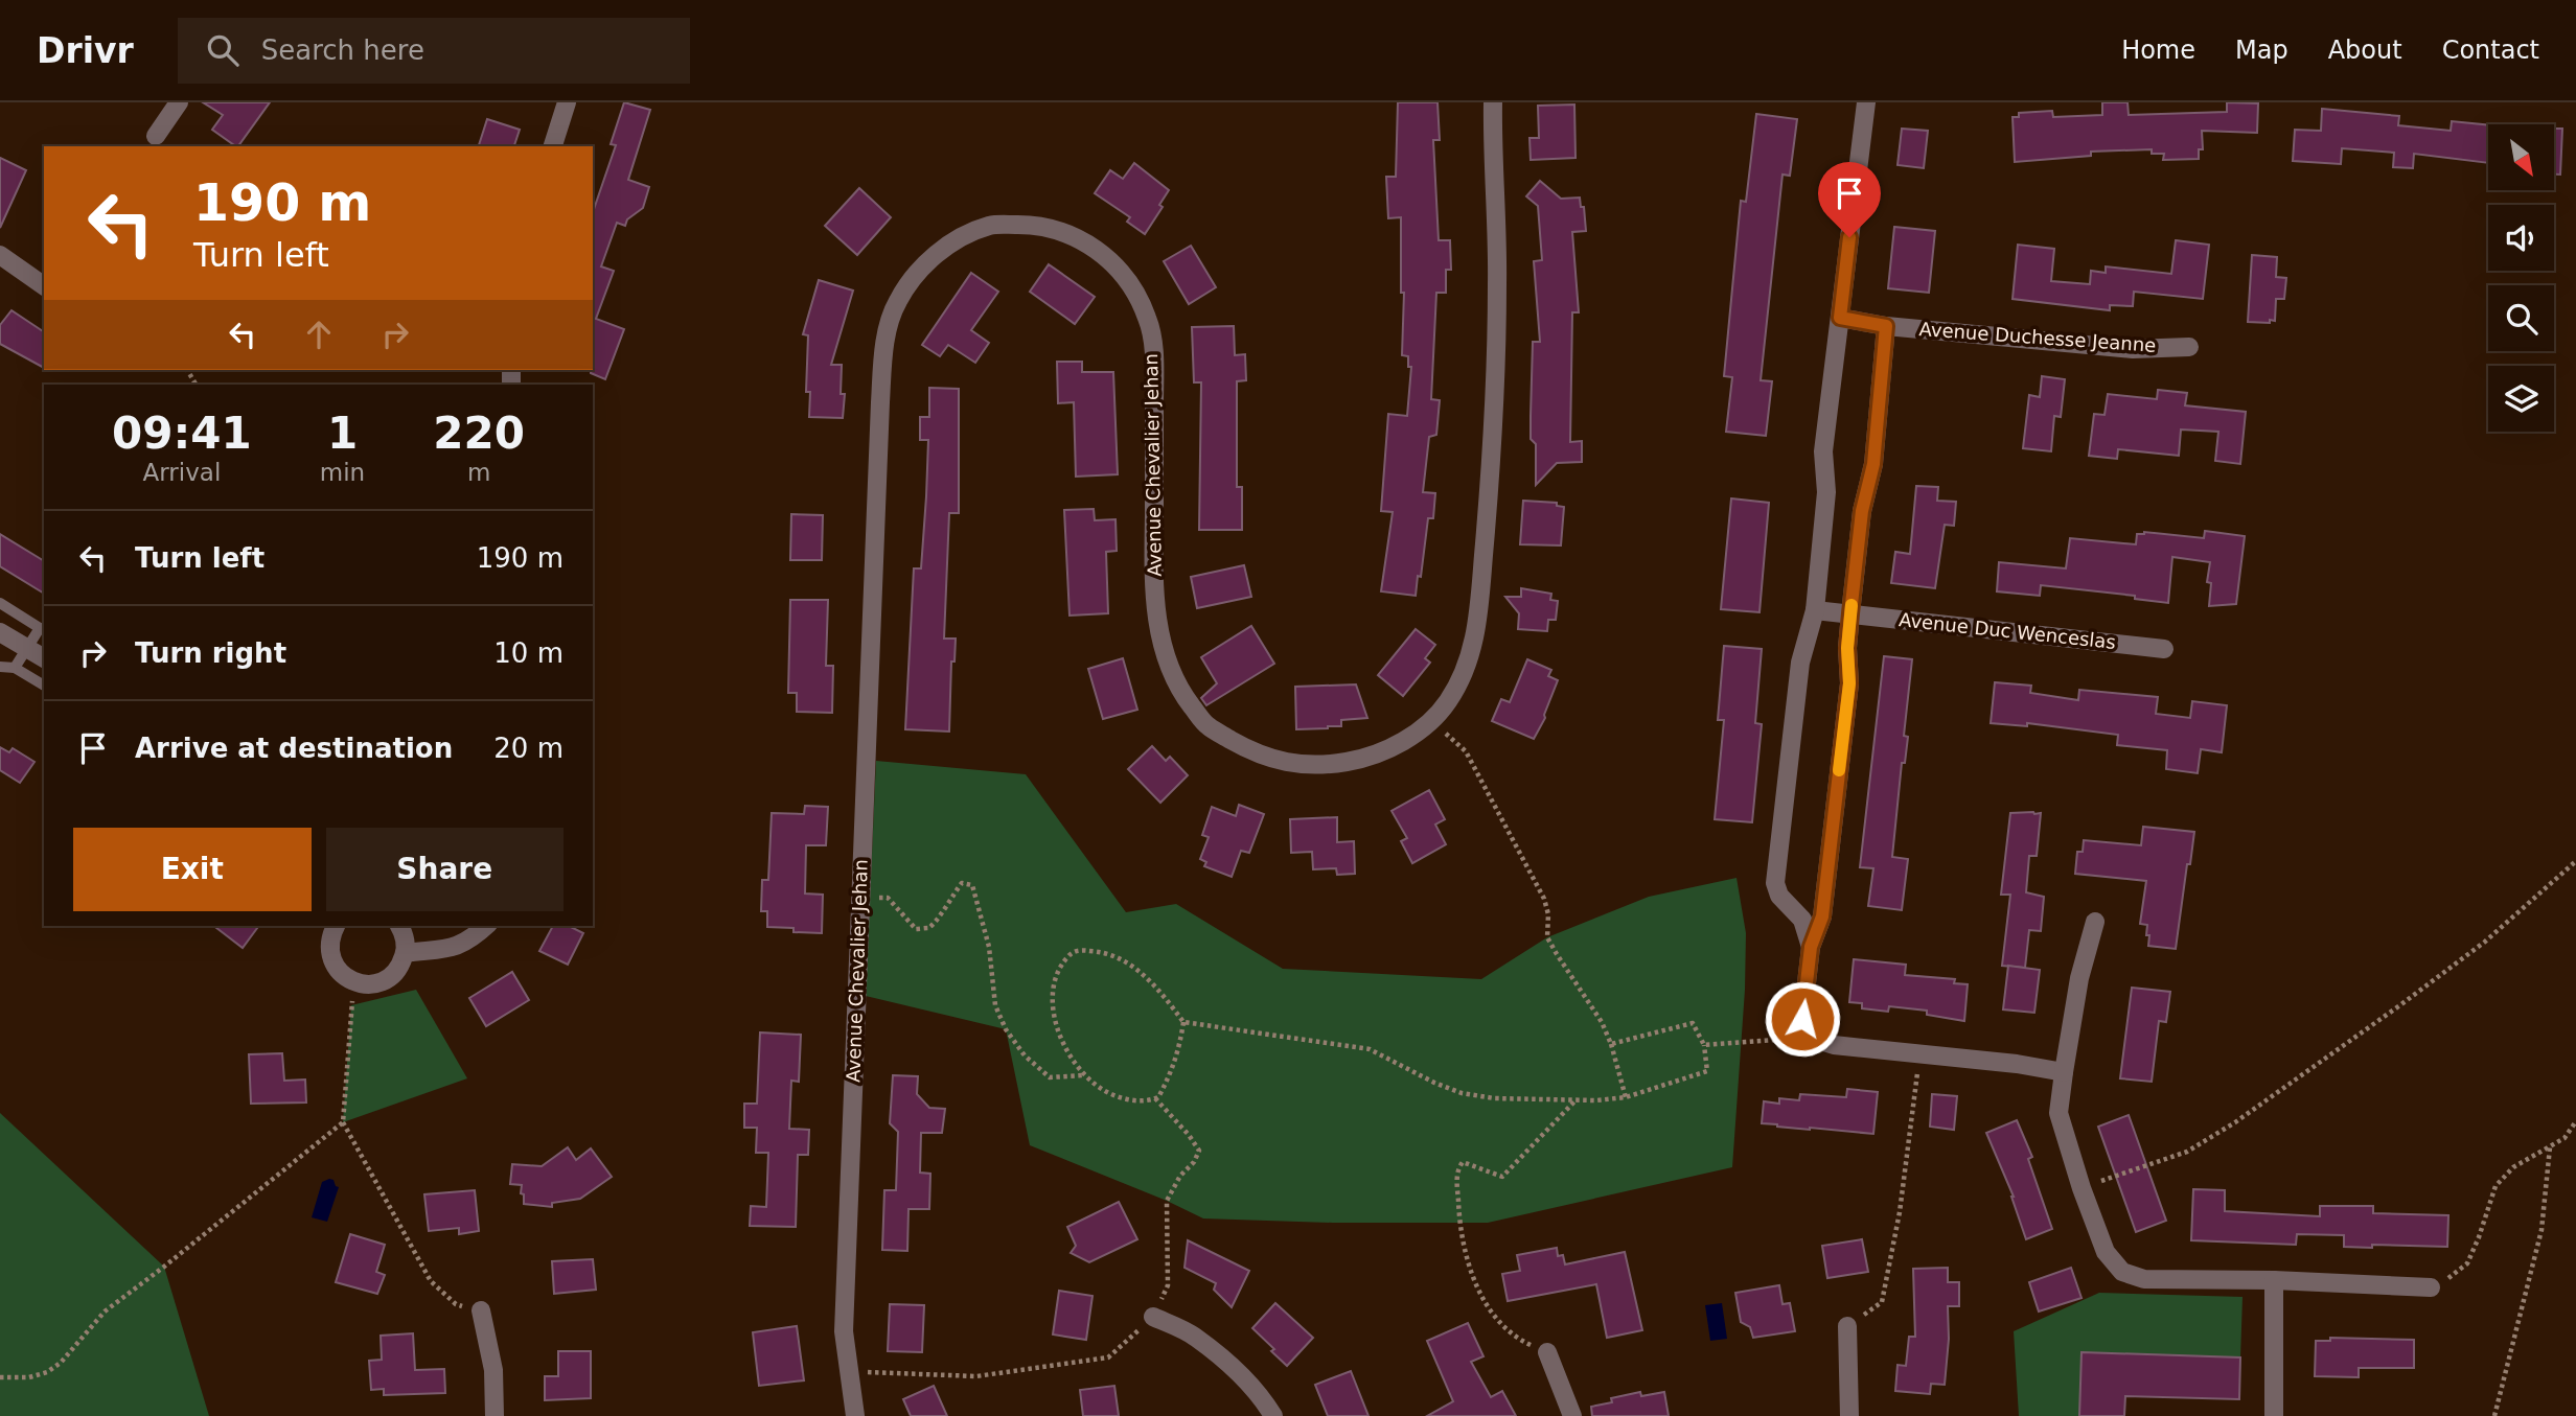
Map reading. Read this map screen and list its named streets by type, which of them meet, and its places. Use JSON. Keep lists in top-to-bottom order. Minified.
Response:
{"streets":{"street":["Avenue Duchesse Jeanne","Avenue Chevalier Jehan","Avenue Duc Wenceslas"]},"north":"bottom right","page":{"header":"Drivr","search":"Search here","nav":["Home","Map","About","Contact"],"turn":["190 m","Turn left"],"eta":["09:41","Arrival","1","min","220","m"],"list":[{"name":"Turn left","value":"190 m"},{"name":"Turn right","value":"10 m"},{"name":"Arrive at destination","value":"20 m"}],"buttons":["Exit","Share"]}}
